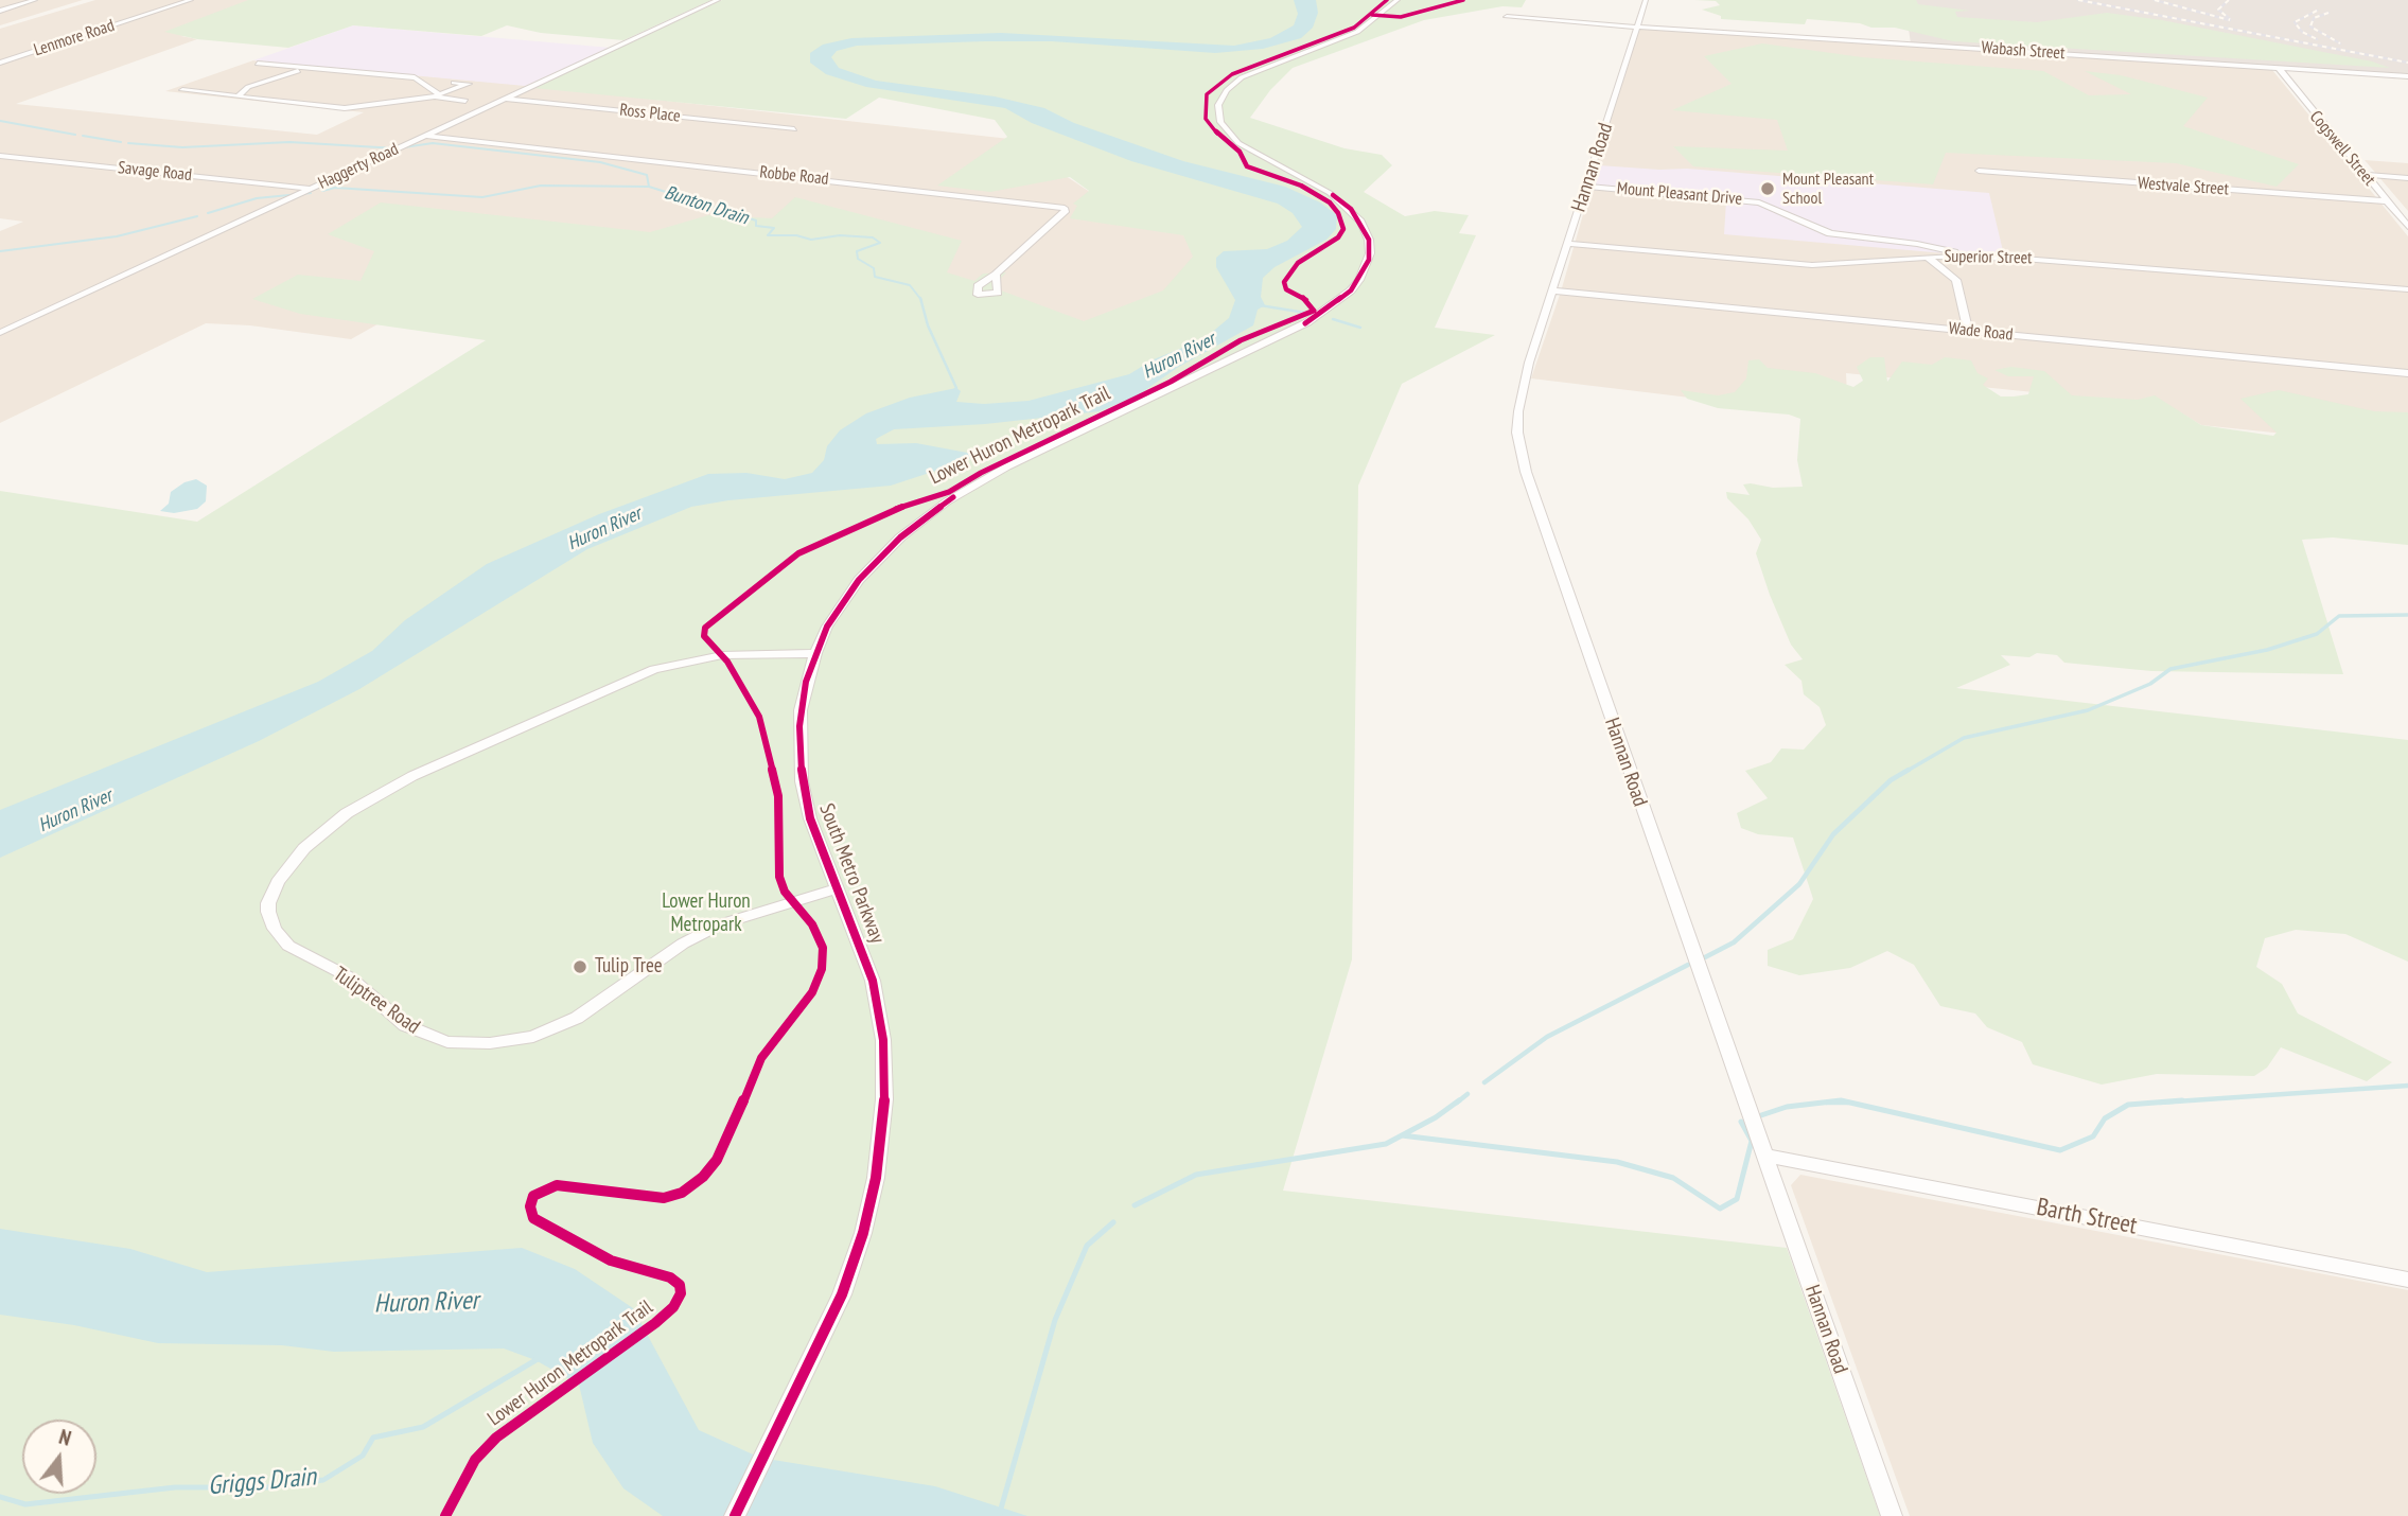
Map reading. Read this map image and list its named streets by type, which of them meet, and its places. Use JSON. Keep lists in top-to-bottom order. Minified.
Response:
{"streets":{"street":["Lenmore Road","Wabash Street","Ross Place","Cogswell Street","Haggerty Road","Hannan Road","Savage Road","Robbe Road","Westvale Street","Mount Pleasant Drive","Superior Street","Wade Road","South Metro Parkway","Tuliptree Road","Barth Street"],"cycle path":["Lower Huron Metropark Trail"]},"crossings":[["Wabash Street","Cogswell Street"],["Wabash Street","Hannan Road"],["Ross Place","Haggerty Road"],["Cogswell Street","Westvale Street"],["Haggerty Road","Savage Road"],["Haggerty Road","Robbe Road"],["Hannan Road","Mount Pleasant Drive"],["Hannan Road","Superior Street"],["Hannan Road","Wade Road"],["Hannan Road","Barth Street"],["Mount Pleasant Drive","Superior Street"],["South Metro Parkway","Tuliptree Road"]],"water":["Bunton Drain","Huron River","Griggs Drain"],"parks":["Lower Huron Metropark"],"places":["Mount Pleasant School","Tulip Tree"],"north":"top"}
